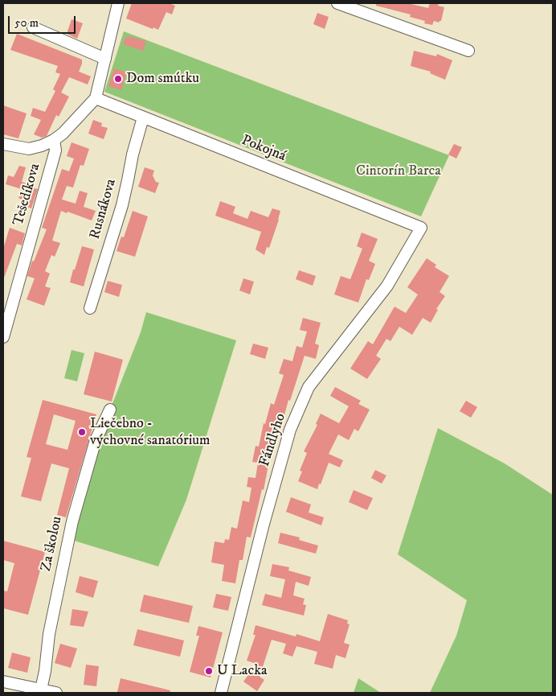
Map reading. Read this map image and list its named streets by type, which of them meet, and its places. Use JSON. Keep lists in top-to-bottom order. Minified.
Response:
{"streets":{"street":["Pokojná","Tešedíkova","Rusnákova","Fándlyho","Za školou"]},"crossings":[["Pokojná","Rusnákova"],["Pokojná","Fándlyho"]],"parks":["Cintorín Barca"],"places":["Dom smútku","Liečebno - výchovné sanatórium","U Lacka"],"scale_bar":"50 m"}
